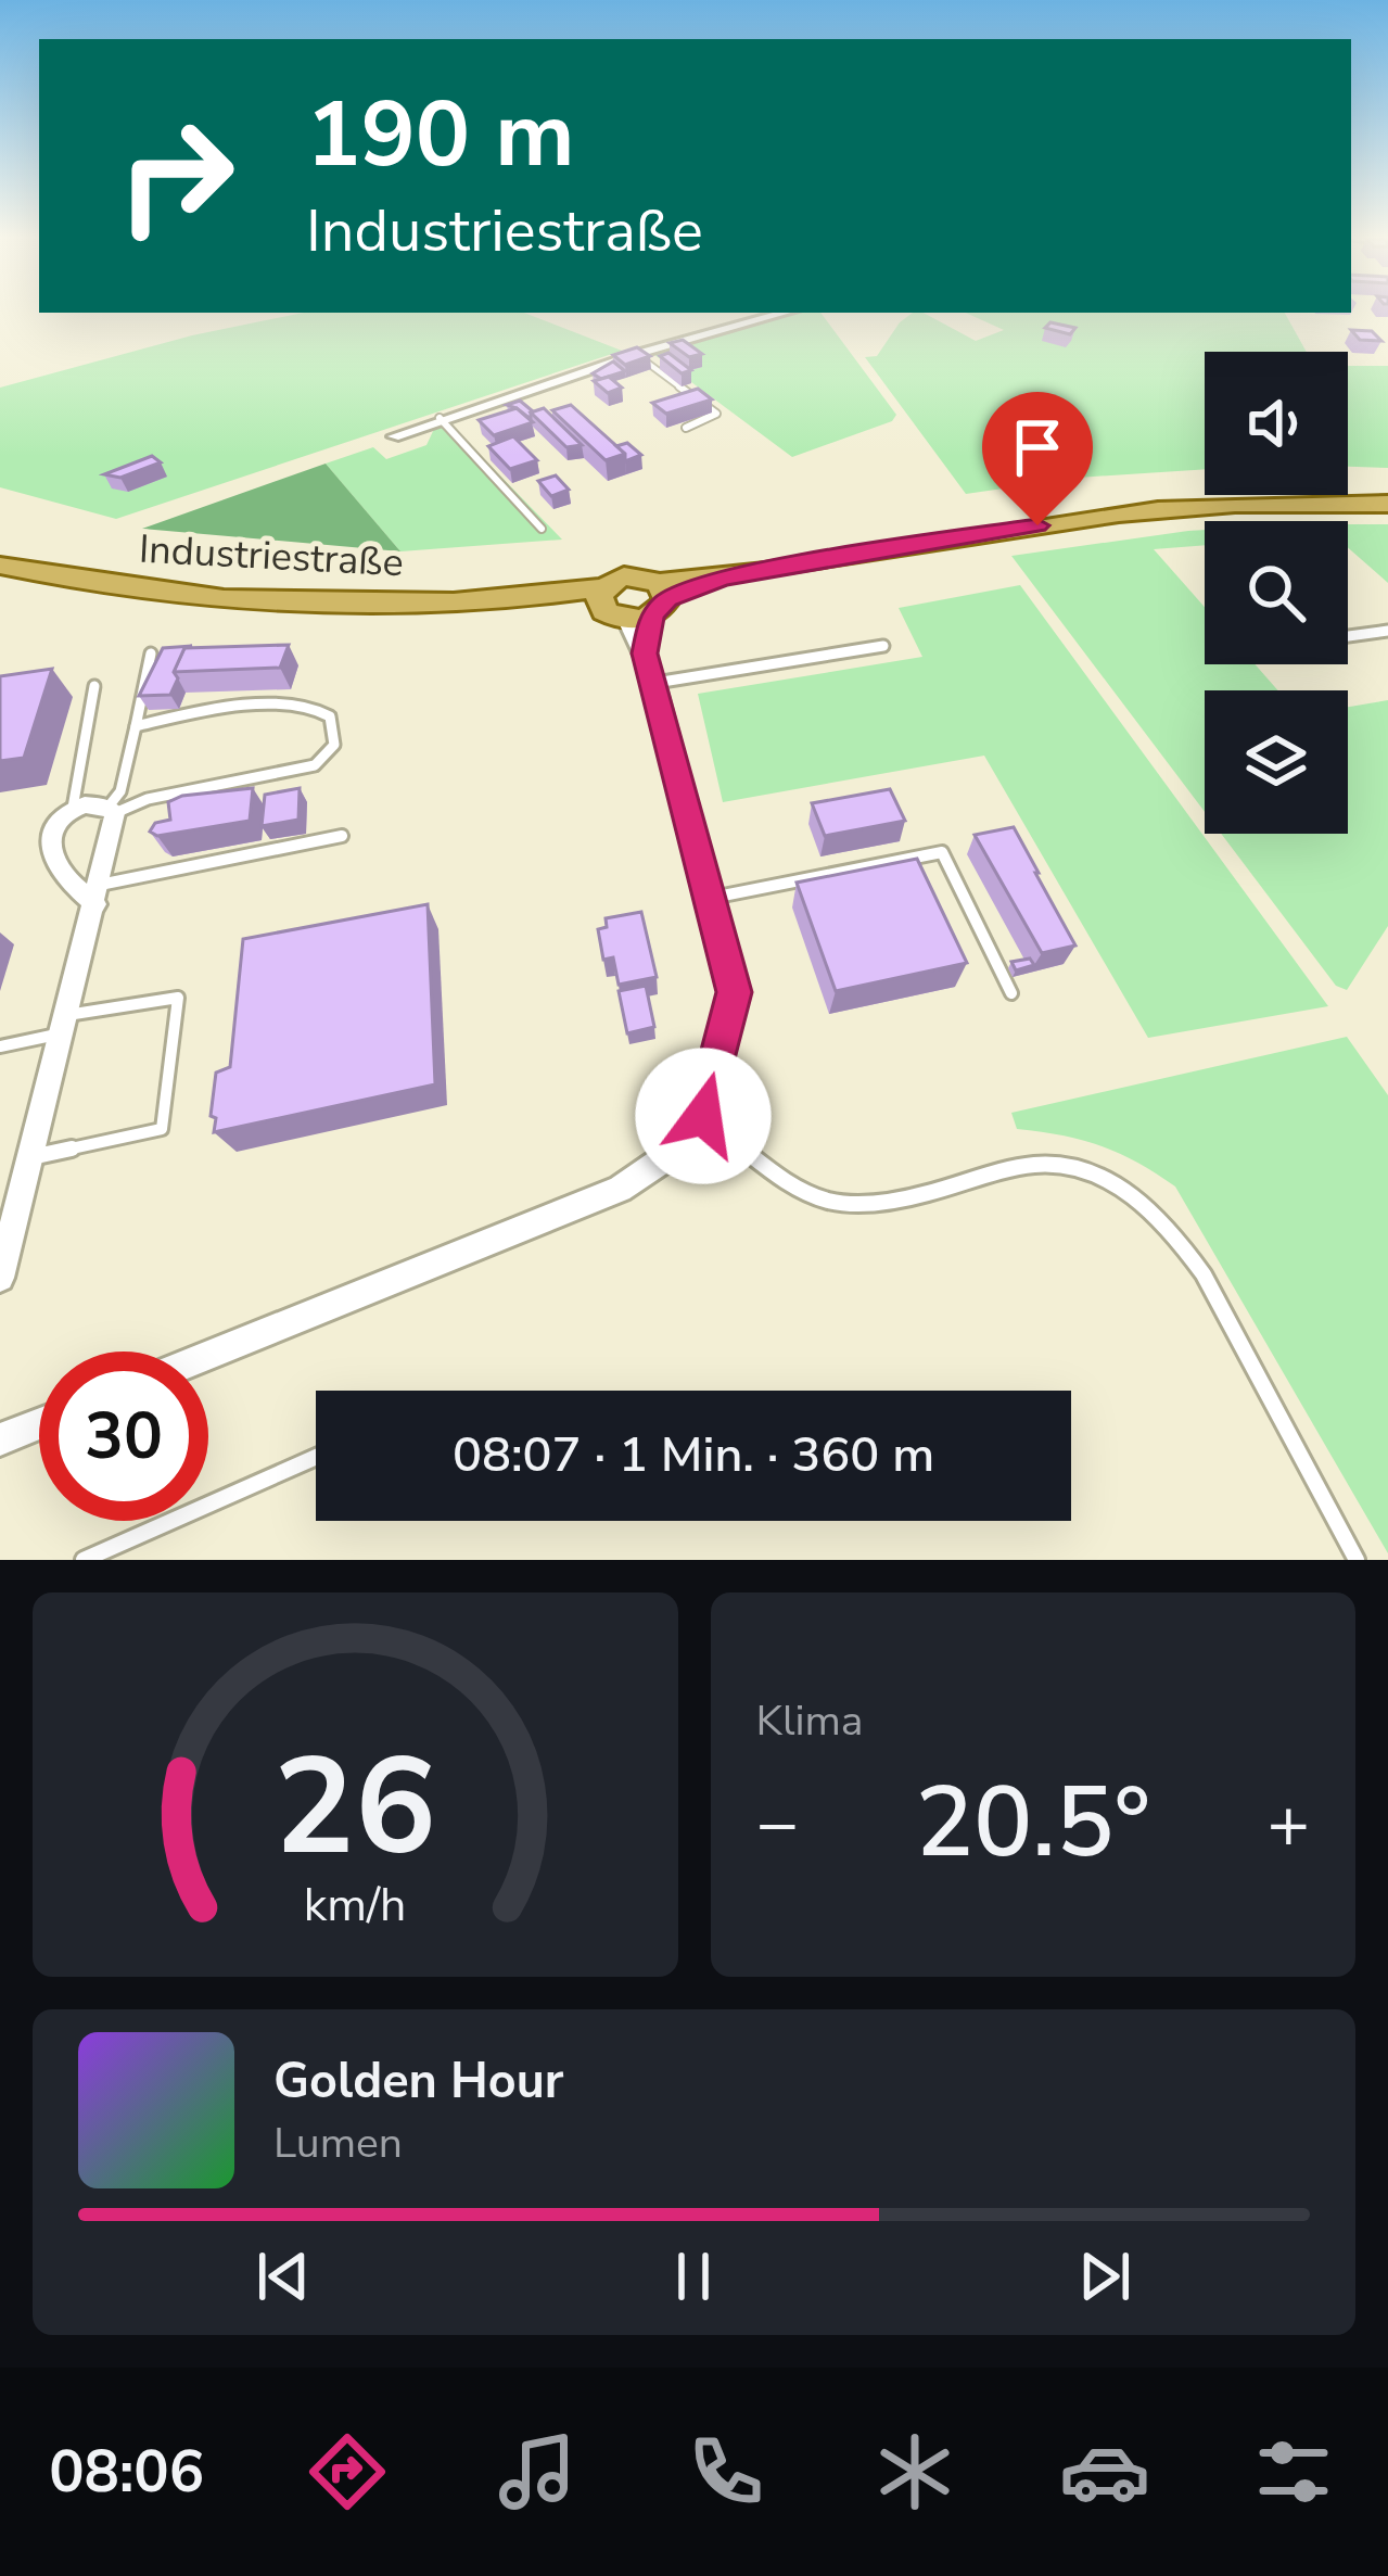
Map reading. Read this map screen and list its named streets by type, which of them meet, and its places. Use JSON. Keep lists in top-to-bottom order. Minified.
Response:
{"streets":{"main road":["Industriestraße"]},"page":{"turn":["190 m","Industriestraße"],"limit":"30","trip":"08:07 · 1 Min. · 360 m","tile":"Klima","heat":["−","20.5°","+"],"song":["Golden Hour","Lumen"],"tabs":"08:06","gauge":["26","km/h"]}}
